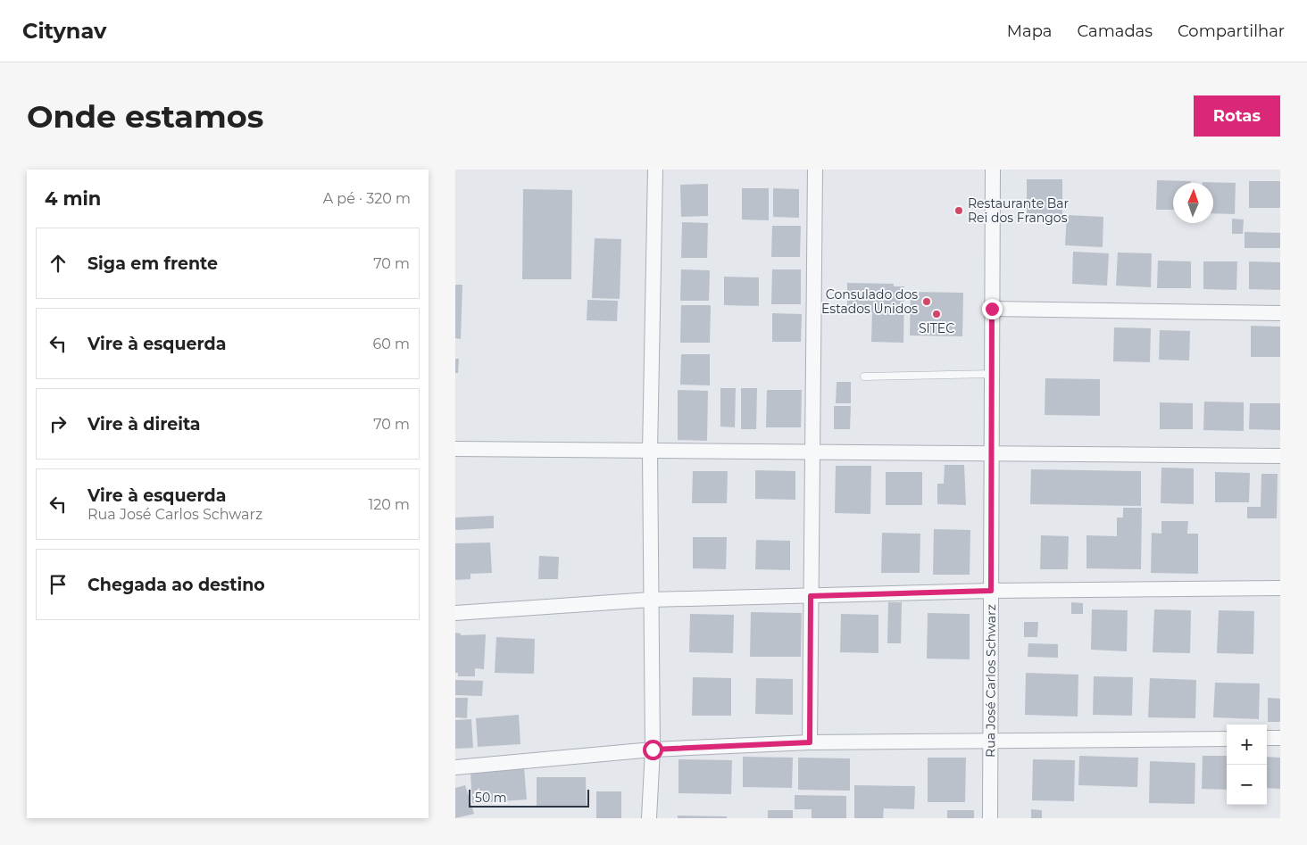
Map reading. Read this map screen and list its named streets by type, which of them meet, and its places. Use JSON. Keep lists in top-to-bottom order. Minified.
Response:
{"streets":{"street":["Rua José Carlos Schwarz"]},"places":["Restaurante Bar Rei dos Frangos","Consulado dos Estados Unidos","SITEC"],"scale_bar":"50 m","north":"top","page":{"header":"Citynav","nav":["Mapa","Camadas","Compartilhar"],"buttons":"Rotas","title":"Onde estamos","heading":["4 min","A pé · 320 m"],"list":[["Siga em frente","70 m"],["Vire à esquerda","60 m"],["Vire à direita","70 m"],["Vire à esquerda","Rua José Carlos Schwarz","120 m"],"Chegada ao destino"],"map_buttons":["+","−"],"scale":"50 m"}}
